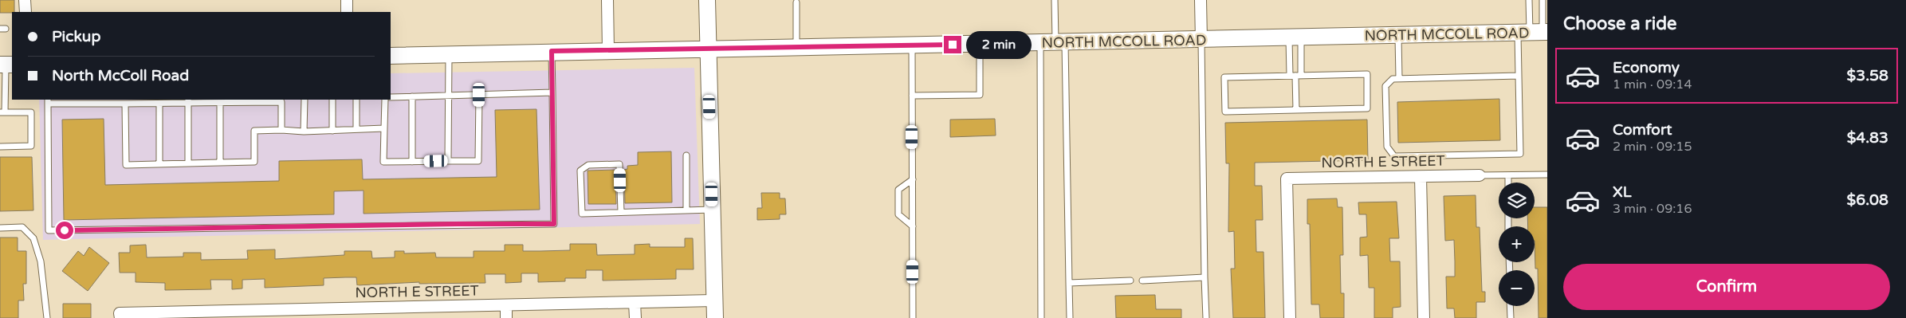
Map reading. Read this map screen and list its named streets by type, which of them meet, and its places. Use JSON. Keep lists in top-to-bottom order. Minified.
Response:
{"streets":{"main road":["NORTH MCCOLL ROAD"],"street":["NORTH E STREET"]},"page":{"heading":"Choose a ride","banner":["Pickup","North McColl Road"],"bubble":"2 min","list":[{"name":"Economy","note":"1 min · 09:14","value":"$3.58"},{"name":"Comfort","note":"2 min · 09:15","value":"$4.83"},{"name":"XL","note":"3 min · 09:16","value":"$6.08"}],"map_buttons":["+","−"],"buttons":"Confirm"}}
